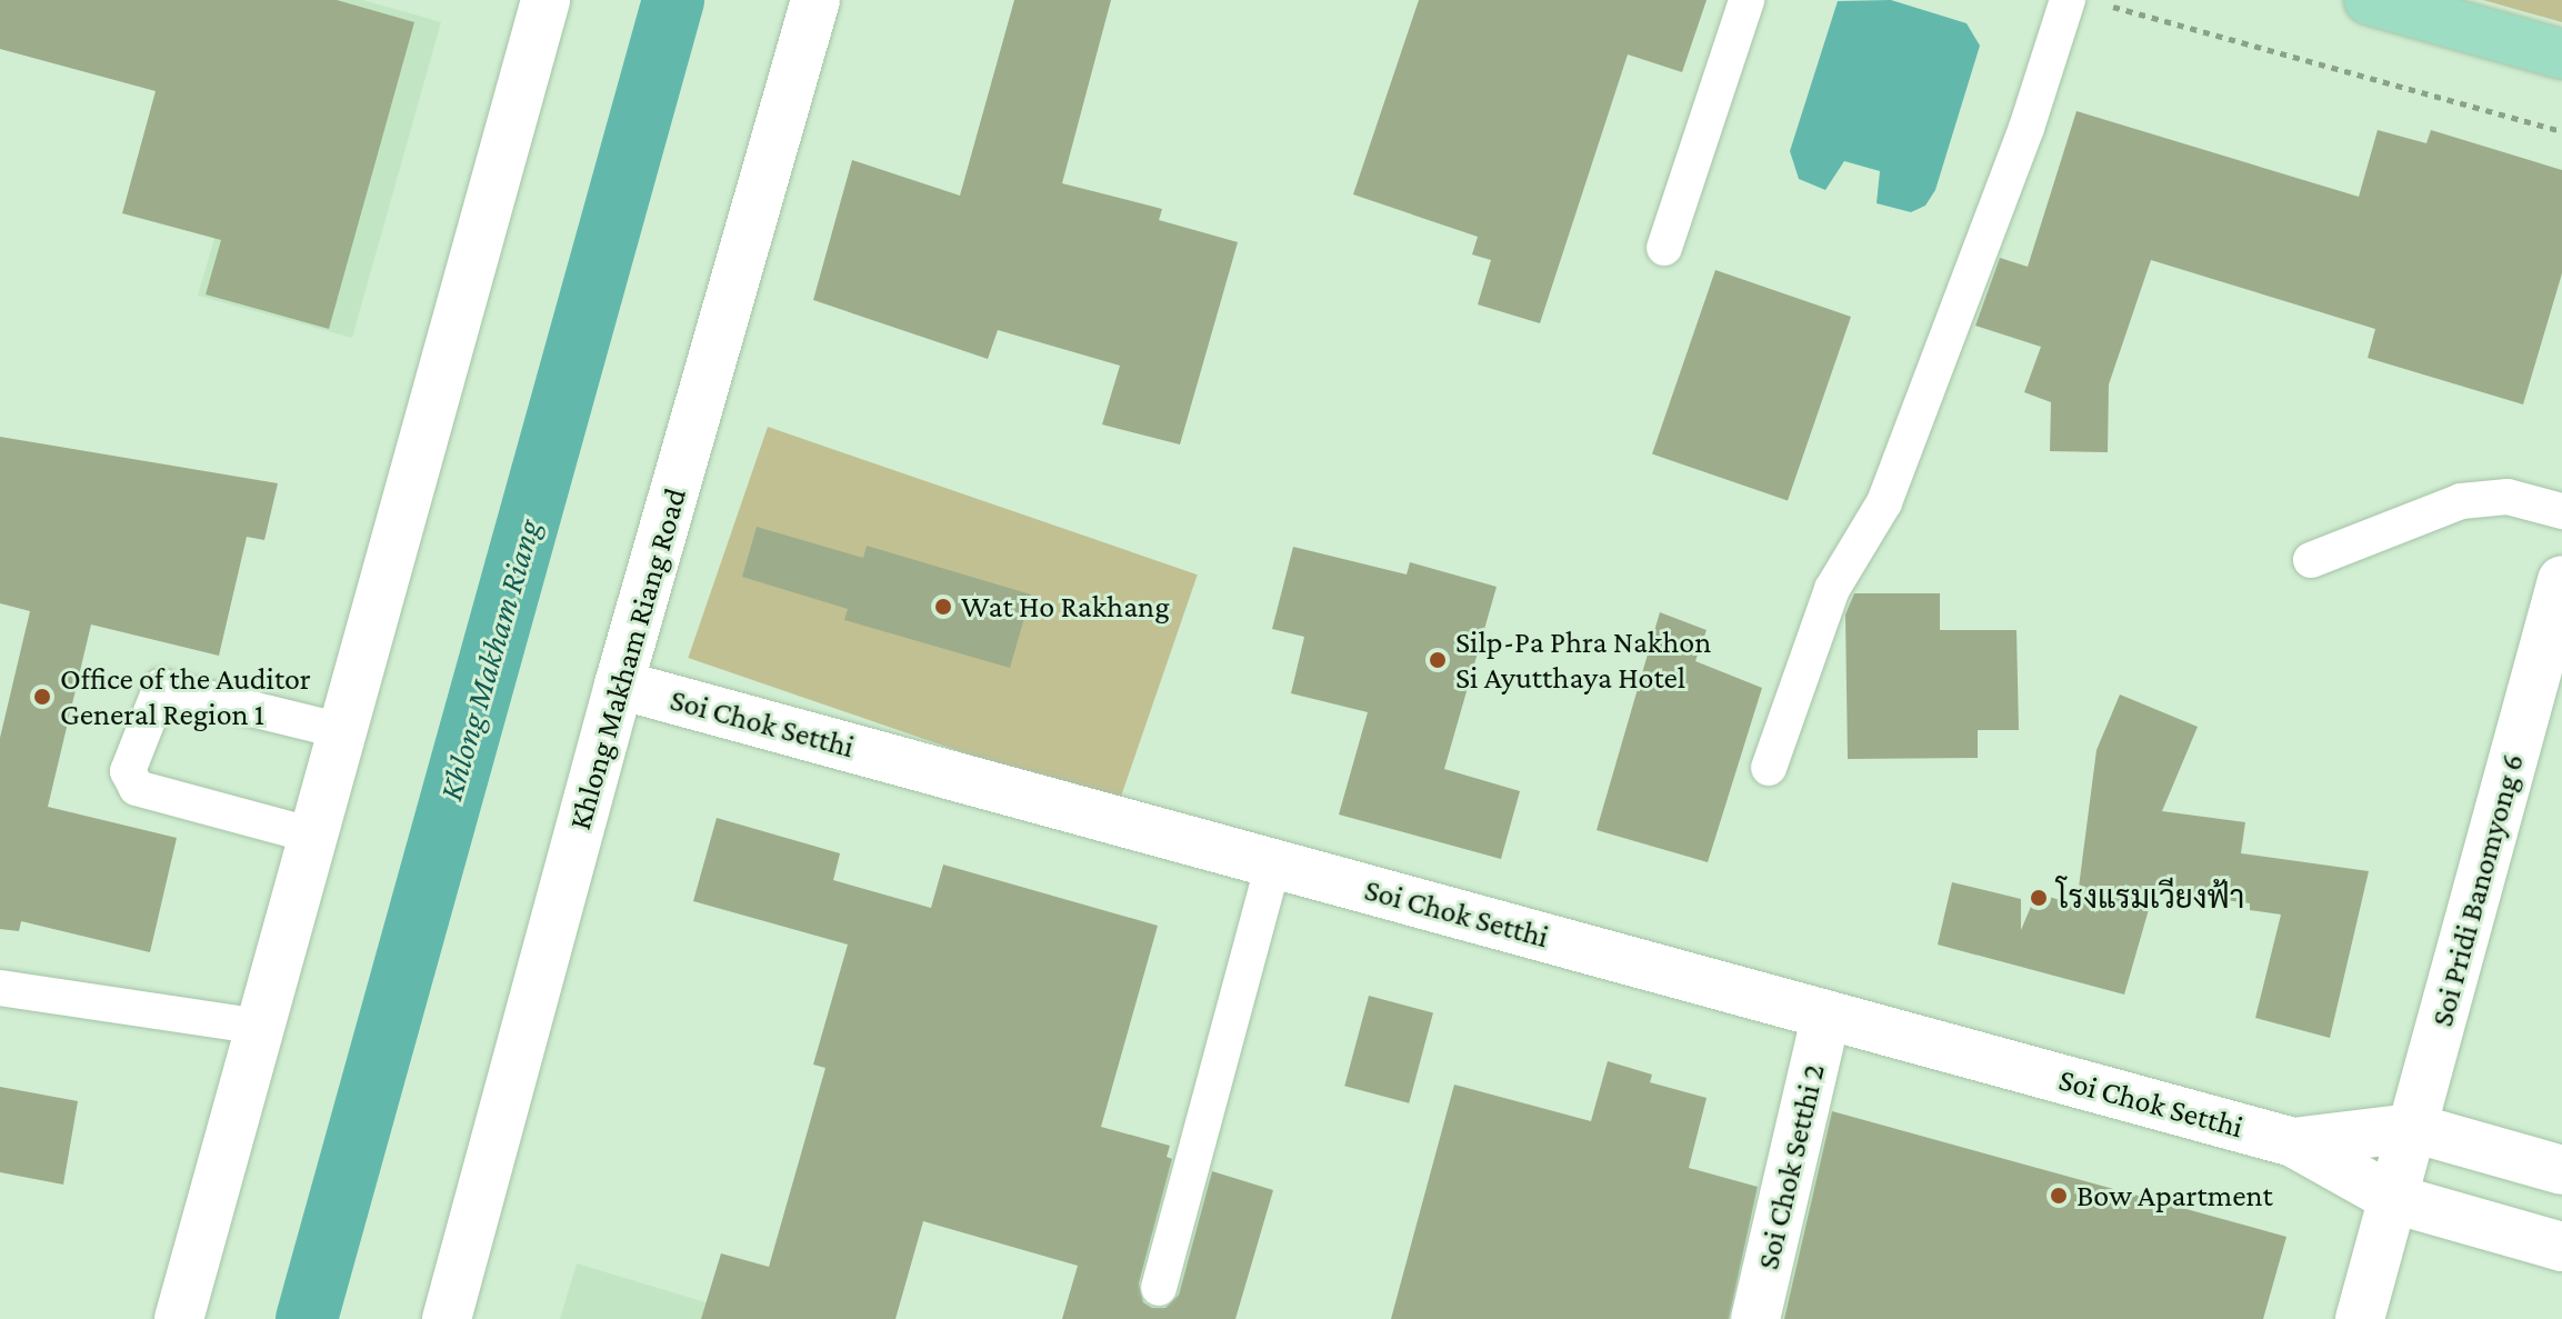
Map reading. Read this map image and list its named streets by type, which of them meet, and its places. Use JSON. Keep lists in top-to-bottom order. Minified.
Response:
{"streets":{"street":["Khlong Makham Riang Road","Soi Chok Setthi","Soi Pridi Banomyong 6","Soi Chok Setthi 2"]},"crossings":[["Khlong Makham Riang Road","Soi Chok Setthi"],["Soi Chok Setthi","Soi Pridi Banomyong 6"],["Soi Chok Setthi","Soi Chok Setthi 2"]],"water":["Khlong Makham Riang"],"places":["Wat Ho Rakhang","Silp-Pa Phra Nakhon Si Ayutthaya Hotel","Office of the Auditor General Region 1","โรงแรมเวียงฟ้า","Bow Apartment"]}
